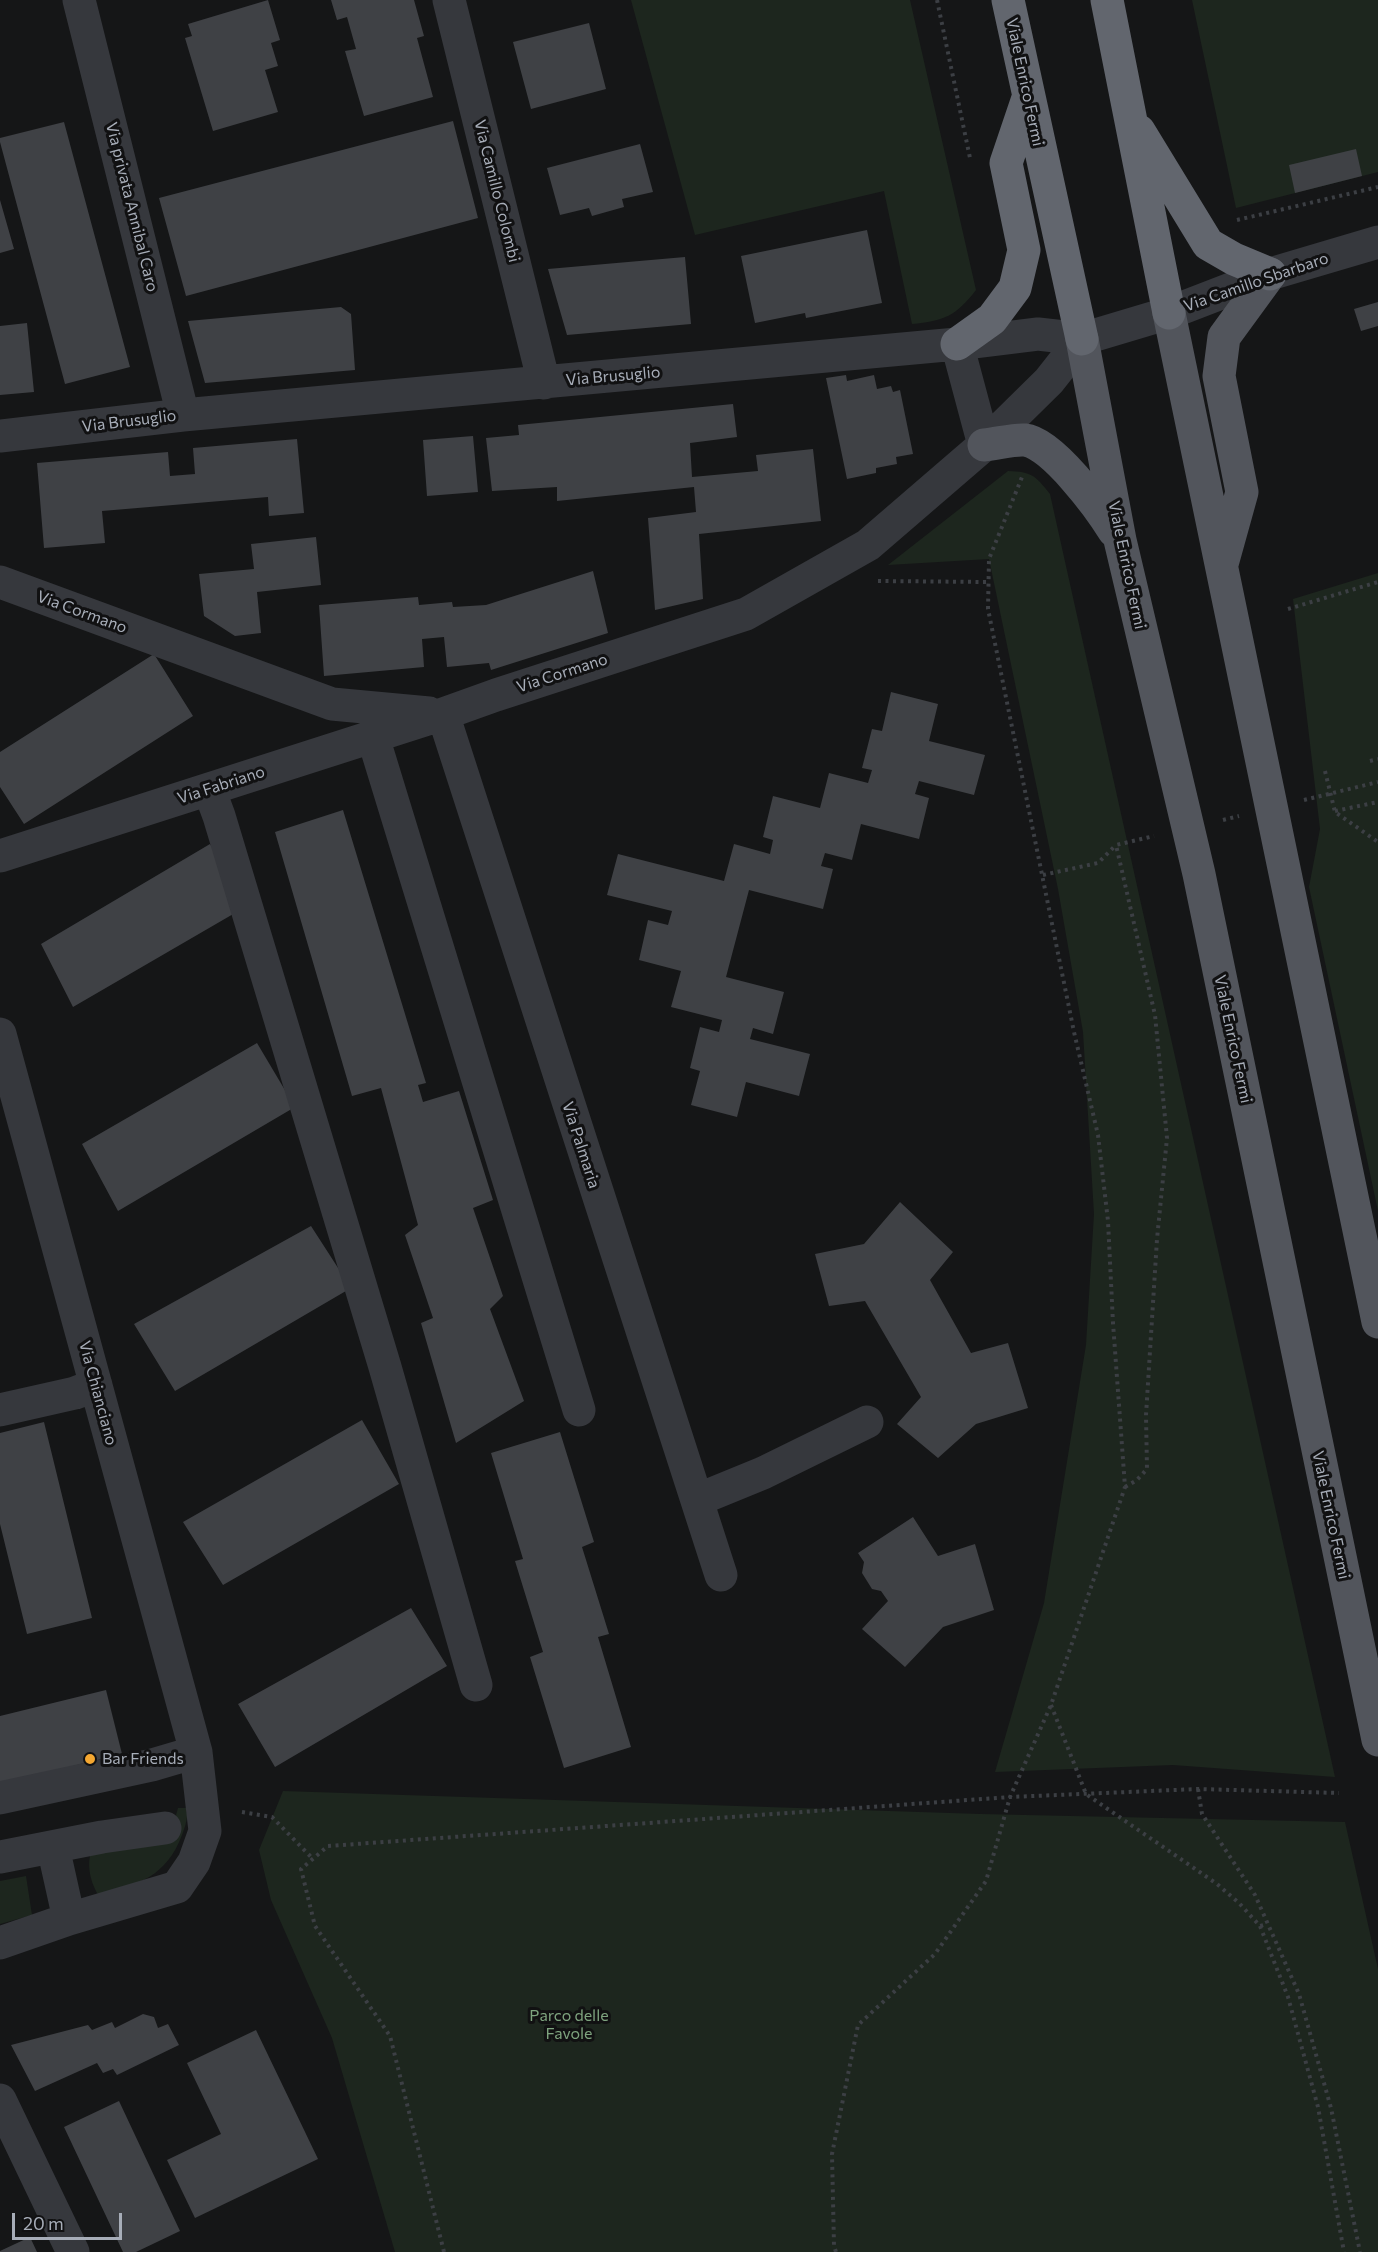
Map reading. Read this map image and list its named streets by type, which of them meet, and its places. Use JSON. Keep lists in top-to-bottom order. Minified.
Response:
{"streets":{"highway":["Viale Enrico Fermi"],"street":["Via Camillo Colombi","Via privata Annibal Caro","Via Camillo Sbarbaro","Via Brusuglio","Via Cormano","Via Fabriano","Via Palmaria","Via Chianciano"]},"crossings":[["Viale Enrico Fermi","Via Brusuglio"],["Via Camillo Colombi","Via Brusuglio"],["Via privata Annibal Caro","Via Brusuglio"],["Via Cormano","Via Fabriano"],["Via Cormano","Via Palmaria"],["Via Fabriano","Via Palmaria"]],"parks":["Parco delle Favole"],"places":["Bar Friends"],"scale_bar":"20 m"}
